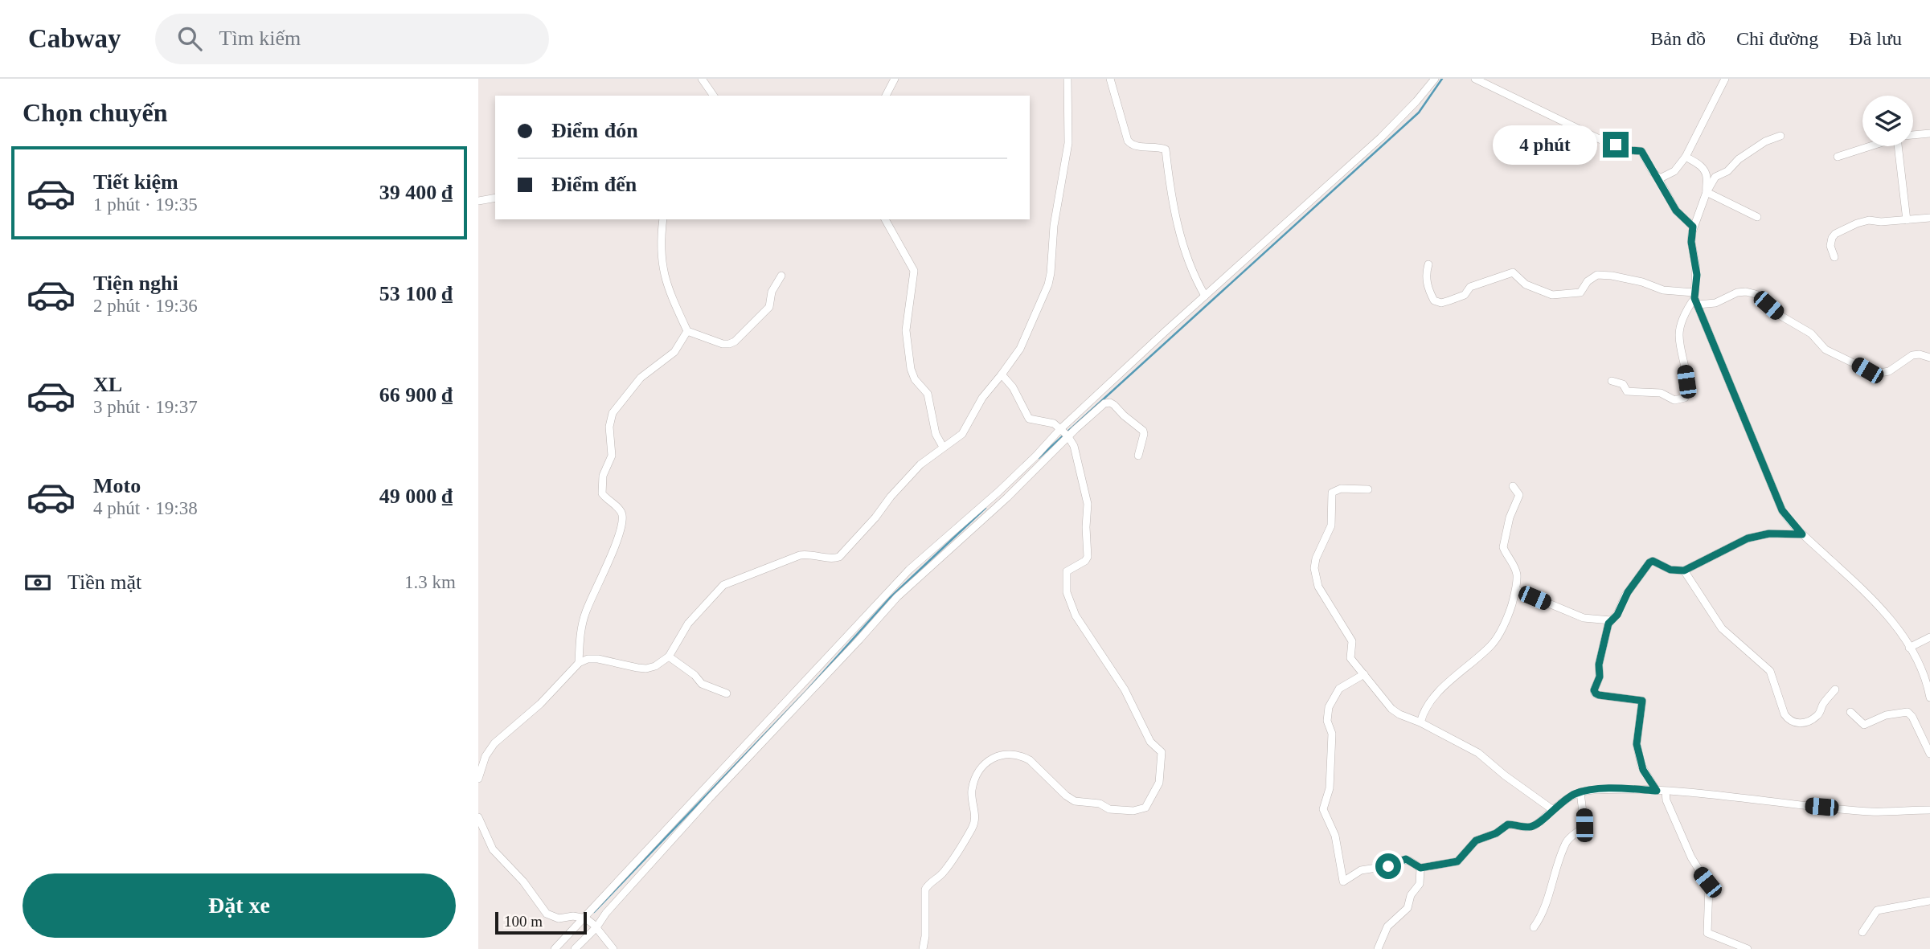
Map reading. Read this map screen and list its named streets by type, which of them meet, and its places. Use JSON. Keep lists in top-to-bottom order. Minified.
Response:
{"scale_bar":"100 m","page":{"header":"Cabway","search":"Tìm kiếm","nav":["Bản đồ","Chỉ đường","Đã lưu"],"heading":"Chọn chuyến","banner":["Điểm đón","Điểm đến"],"bubble":"4 phút","list":[{"name":"Tiết kiệm","note":"1 phút · 19:35","value":"39 400 ₫"},{"name":"Tiện nghi","note":"2 phút · 19:36","value":"53 100 ₫"},{"name":"XL","note":"3 phút · 19:37","value":"66 900 ₫"},{"name":"Moto","note":"4 phút · 19:38","value":"49 000 ₫"}],"pay":["Tiền mặt","1.3 km"],"buttons":"Đặt xe","scale":"100 m"}}
